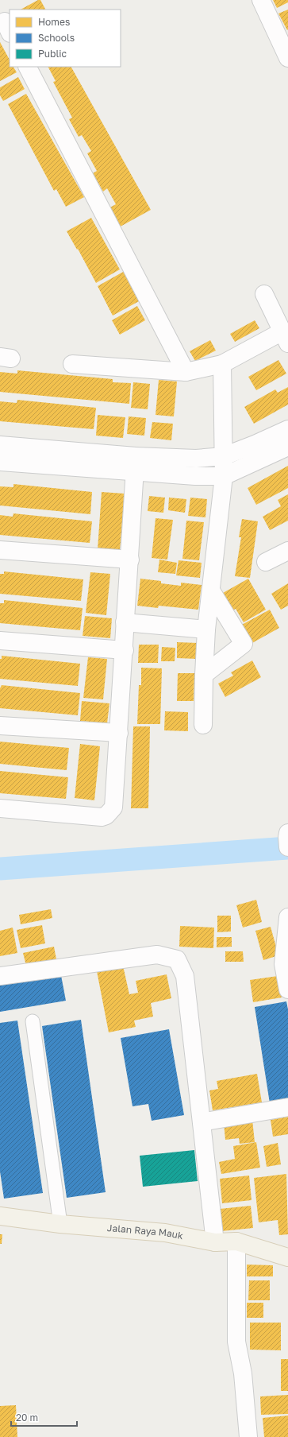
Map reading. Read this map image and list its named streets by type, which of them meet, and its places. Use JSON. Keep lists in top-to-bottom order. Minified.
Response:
{"streets":{"main road":["Jalan Raya Mauk"]},"legend":["Homes","Schools","Public"],"scale_bar":"20 m"}
